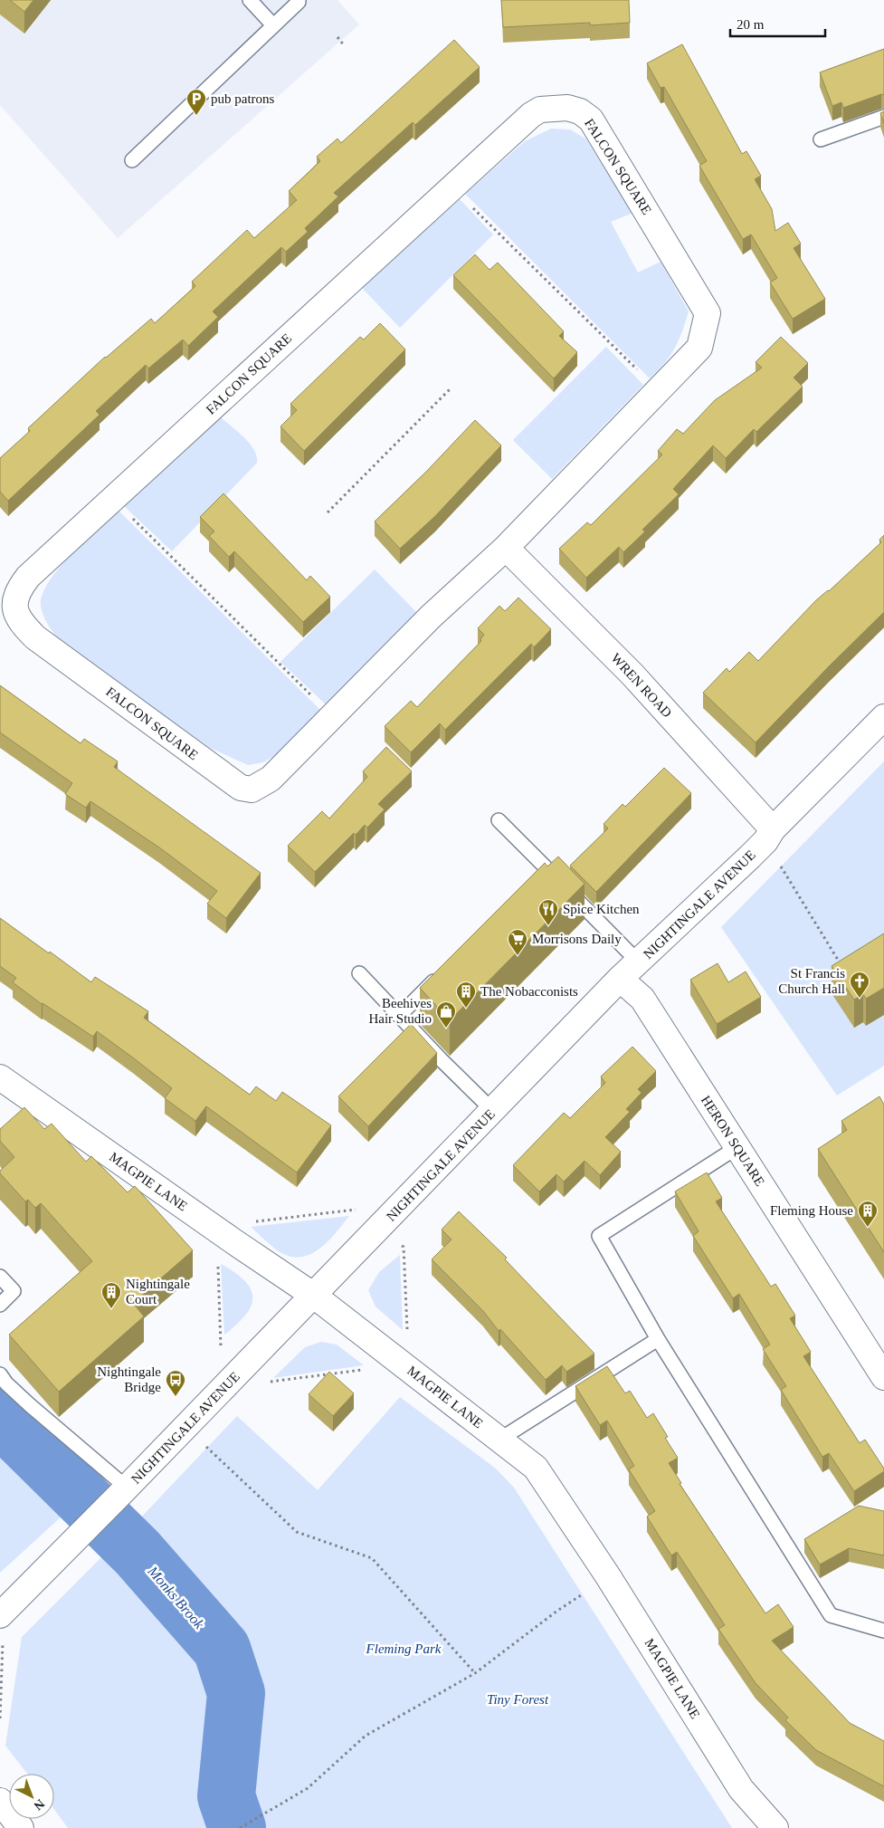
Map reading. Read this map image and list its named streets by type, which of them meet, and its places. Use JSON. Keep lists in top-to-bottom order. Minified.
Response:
{"streets":{"street":["FALCON SQUARE","WREN ROAD","NIGHTINGALE AVENUE","HERON SQUARE","MAGPIE LANE"]},"crossings":[["FALCON SQUARE","WREN ROAD"],["WREN ROAD","NIGHTINGALE AVENUE"],["NIGHTINGALE AVENUE","HERON SQUARE"],["NIGHTINGALE AVENUE","MAGPIE LANE"]],"water":["Monks Brook"],"parks":["Fleming Park","Tiny Forest"],"places":{"parking":["pub patrons"],"restaurant":["Spice Kitchen"],"supermarket":["Morrisons Daily"],"church":["St Francis Church Hall"],"building":["The Nobacconists","Fleming House","Nightingale Court"],"shop":["Beehives Hair Studio"],"bus stop":["Nightingale Bridge"]},"scale_bar":"20 m","north":"bottom right"}
